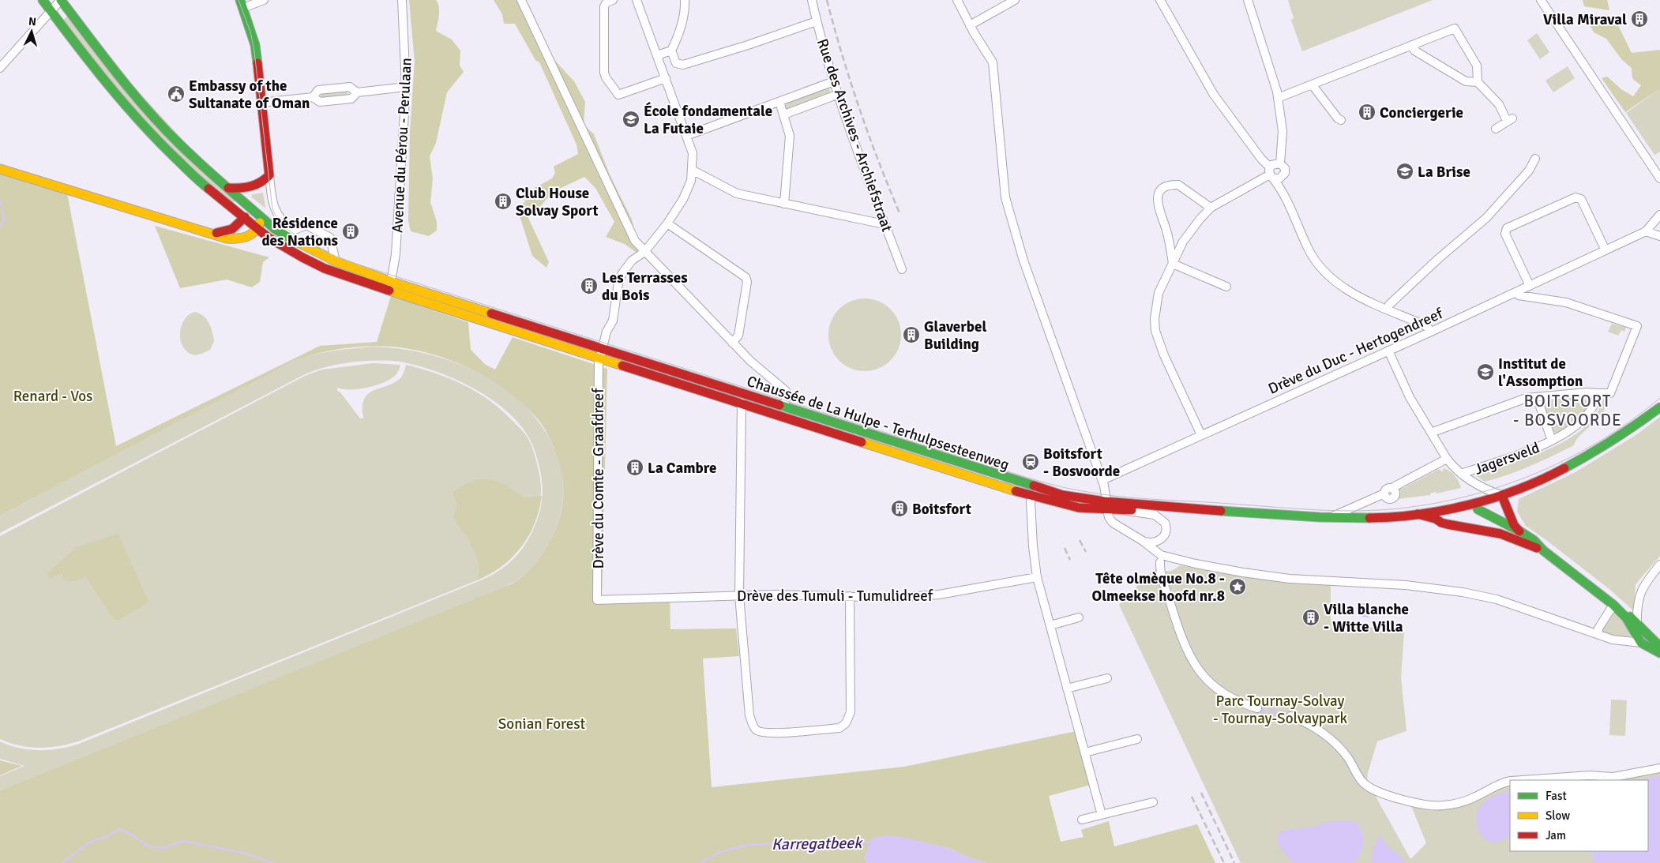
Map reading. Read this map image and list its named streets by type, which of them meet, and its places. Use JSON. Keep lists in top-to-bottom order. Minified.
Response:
{"streets":{"main road":["Chaussée de La Hulpe - Terhulpsesteenweg"],"street":["Rue des Archives - Archiefstraat","Avenue du Pérou - Perulaan","Drève du Duc - Hertogendreef","Jagersveld","Drève du Comte - Graafdreef","Drève des Tumuli - Tumulidreef"]},"crossings":[["Chaussée de La Hulpe - Terhulpsesteenweg","Drève du Comte - Graafdreef"],["Drève du Comte - Graafdreef","Drève des Tumuli - Tumulidreef"]],"districts":["BOITSFORT - BOSVOORDE"],"water":["Karregatbeek"],"parks":["Renard - Vos","Parc Tournay-Solvay - Tournay-Solvaypark","Sonian Forest"],"places":{"building":["Villa Miraval","Conciergerie","Club House Solvay Sport","Résidence des Nations","Les Terrasses du Bois","Glaverbel Building","La Cambre","Boitsfort","Villa blanche - Witte Villa"],"public building":["Embassy of the Sultanate of Oman"],"school or university":["École fondamentale La Futaie","La Brise","Institut de l'Assomption"],"station":["Boitsfort - Bosvoorde"],"place":["Tête olmèque No.8 - Olmeekse hoofd nr.8"]},"legend":["Fast","Slow","Jam"],"north":"top"}
